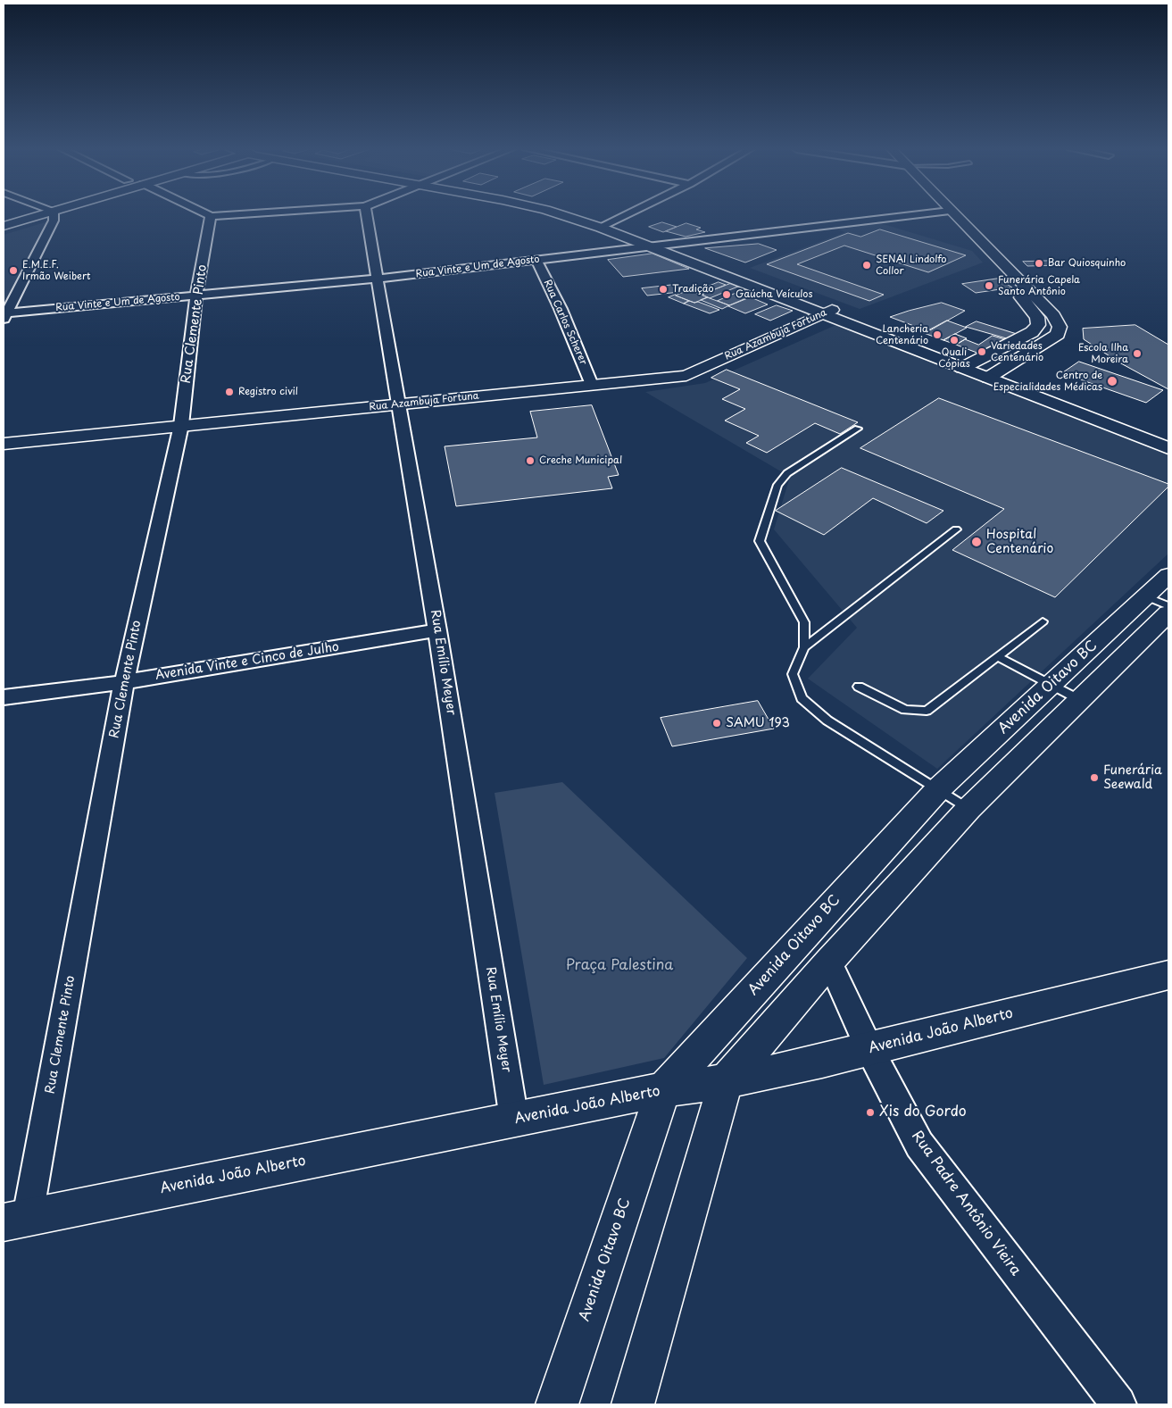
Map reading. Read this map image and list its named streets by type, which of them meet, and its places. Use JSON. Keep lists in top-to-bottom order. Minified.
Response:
{"streets":{"street":["Rua Vinte e Um de Agosto","Rua Carlos Scherer","Rua Clemente Pinto","Rua Azambuja Fortuna","Avenida Vinte e Cinco de Julho","Rua Emílio Meyer","Avenida Oitavo BC","Avenida João Alberto","Rua Padre Antônio Vieira"]},"crossings":[["Rua Vinte e Um de Agosto","Rua Carlos Scherer"],["Rua Vinte e Um de Agosto","Rua Clemente Pinto"],["Rua Vinte e Um de Agosto","Rua Emílio Meyer"],["Rua Carlos Scherer","Rua Azambuja Fortuna"],["Rua Clemente Pinto","Rua Azambuja Fortuna"],["Rua Clemente Pinto","Avenida Vinte e Cinco de Julho"],["Rua Clemente Pinto","Avenida João Alberto"],["Rua Azambuja Fortuna","Rua Emílio Meyer"],["Avenida Vinte e Cinco de Julho","Rua Emílio Meyer"],["Rua Emílio Meyer","Avenida João Alberto"],["Avenida Oitavo BC","Avenida João Alberto"],["Avenida Oitavo BC","Rua Padre Antônio Vieira"],["Avenida João Alberto","Rua Padre Antônio Vieira"]],"parks":["Praça Palestina"],"places":["Bar Quiosquinho","SENAI Lindolfo Collor","E.M.E.F. Irmão Weibert","Funerária Capela Santo Antônio","Tradição","Gaúcha Veículos","Lancheria Centenário","Quali Cópias","Variedades Centenário","Escola Ilha Moreira","Centro de Especialidades Médicas","Registro civil","Creche Municipal","Hospital Centenário","SAMU 193","Funerária Seewald","Xis do Gordo"]}
